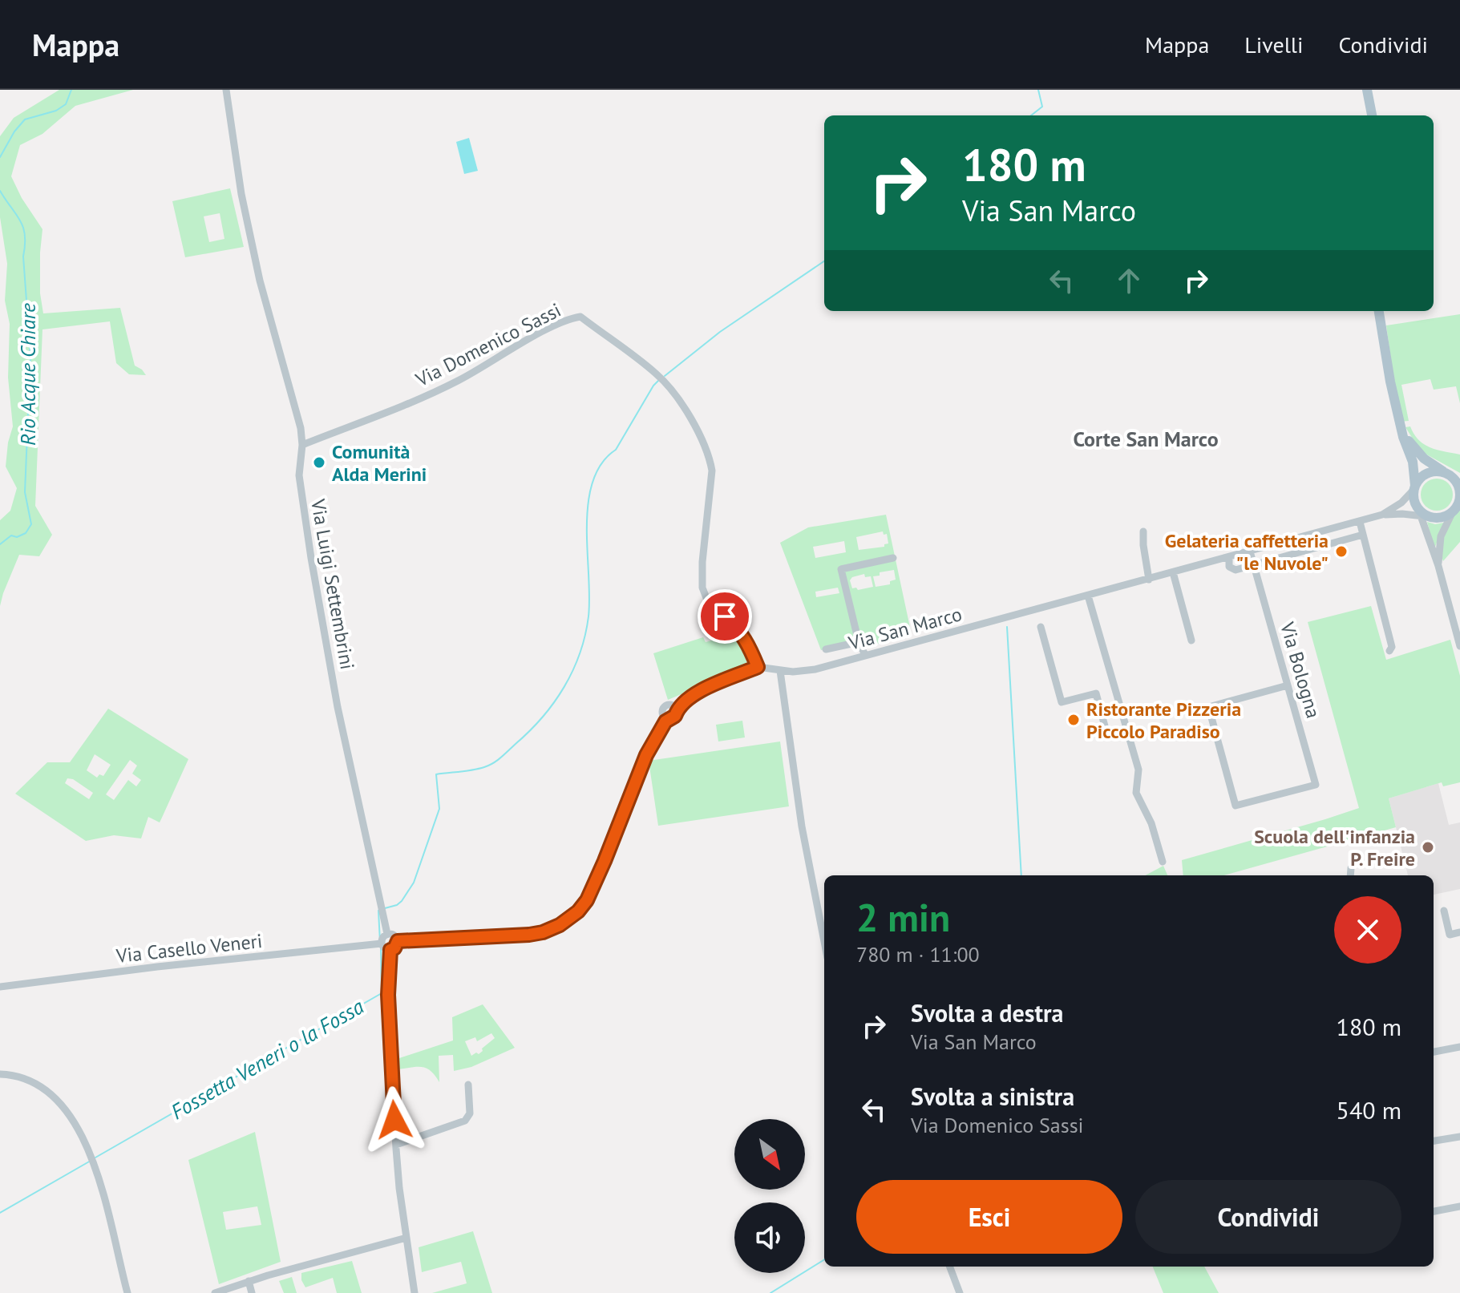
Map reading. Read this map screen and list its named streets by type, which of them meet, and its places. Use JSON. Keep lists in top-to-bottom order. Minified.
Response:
{"streets":{"street":["Via Domenico Sassi","Via Luigi Settembrini","Via San Marco","Via Bologna","Via Casello Veneri"]},"crossings":[["Via Domenico Sassi","Via Luigi Settembrini"],["Via Domenico Sassi","Via San Marco"],["Via Luigi Settembrini","Via Casello Veneri"],["Via San Marco","Via Bologna"]],"districts":["Corte San Marco"],"water":["Rio Acque Chiare","Fossetta Veneri o la Fossa"],"places":["Comunità Alda Merini","Gelateria caffetteria \"le Nuvole\"","Ristorante Pizzeria Piccolo Paradiso","Scuola dell'infanzia P. Freire"],"north":"bottom right","page":{"header":"Mappa","nav":["Mappa","Livelli","Condividi"],"turn":["180 m","Via San Marco"],"heading":["2 min","780 m · 11:00"],"list":[{"name":"Svolta a destra","note":"Via San Marco","value":"180 m"},{"name":"Svolta a sinistra","note":"Via Domenico Sassi","value":"540 m"}],"buttons":["Esci","Condividi"]}}
